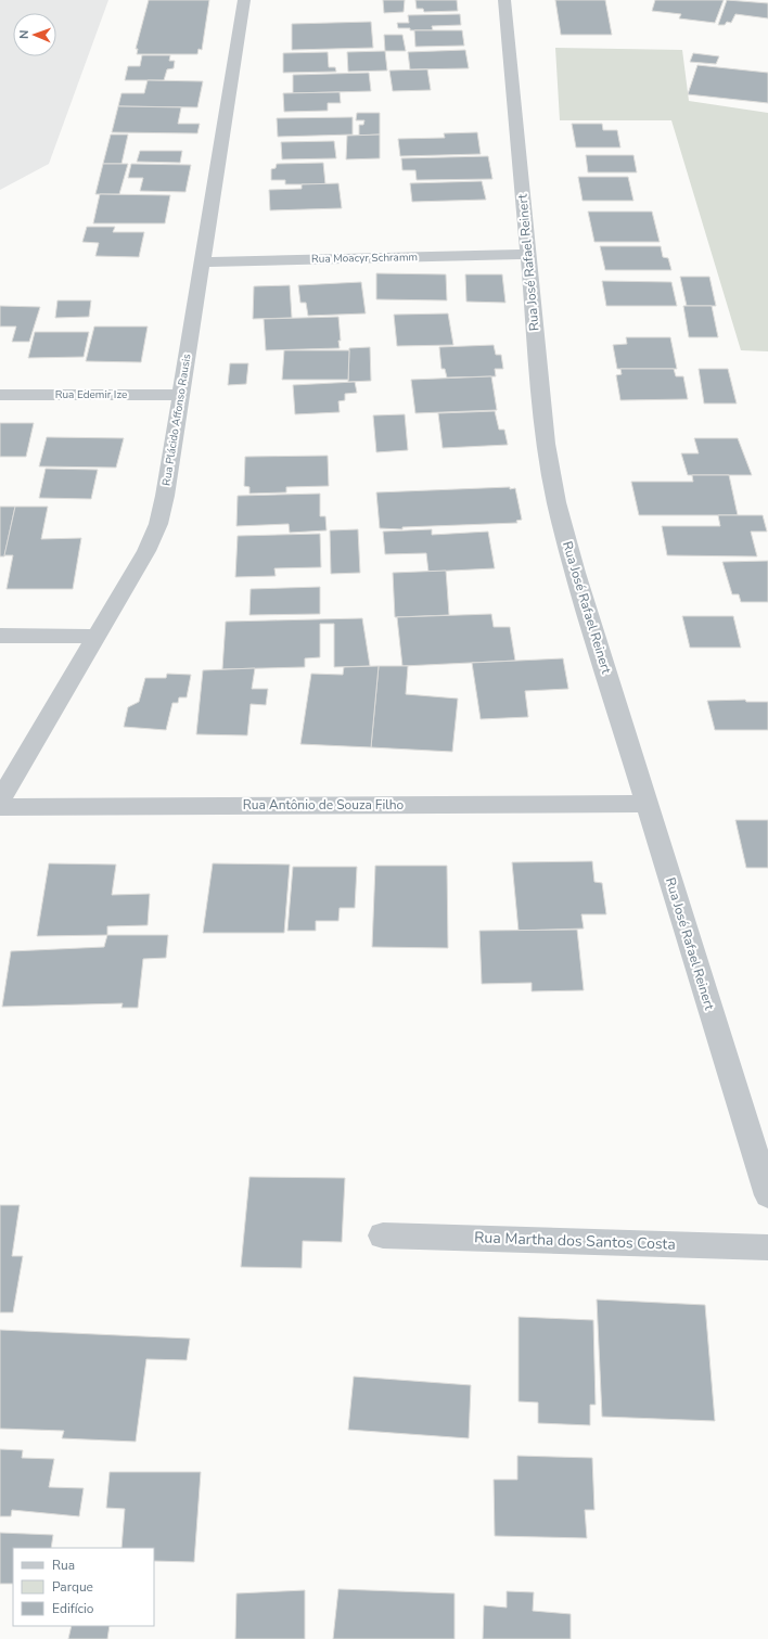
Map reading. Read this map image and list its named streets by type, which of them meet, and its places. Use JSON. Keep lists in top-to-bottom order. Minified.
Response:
{"streets":{"street":["Rua Moacyr Schramm","Rua José Rafael Reinert","Rua Edemir Ize","Rua Plácido Affonso Rausis","Rua Antônio de Souza Filho","Rua Martha dos Santos Costa"]},"crossings":[["Rua Moacyr Schramm","Rua José Rafael Reinert"],["Rua Moacyr Schramm","Rua Plácido Affonso Rausis"],["Rua José Rafael Reinert","Rua Antônio de Souza Filho"],["Rua Edemir Ize","Rua Plácido Affonso Rausis"]],"legend":["Rua","Parque","Edifício"],"north":"left"}
